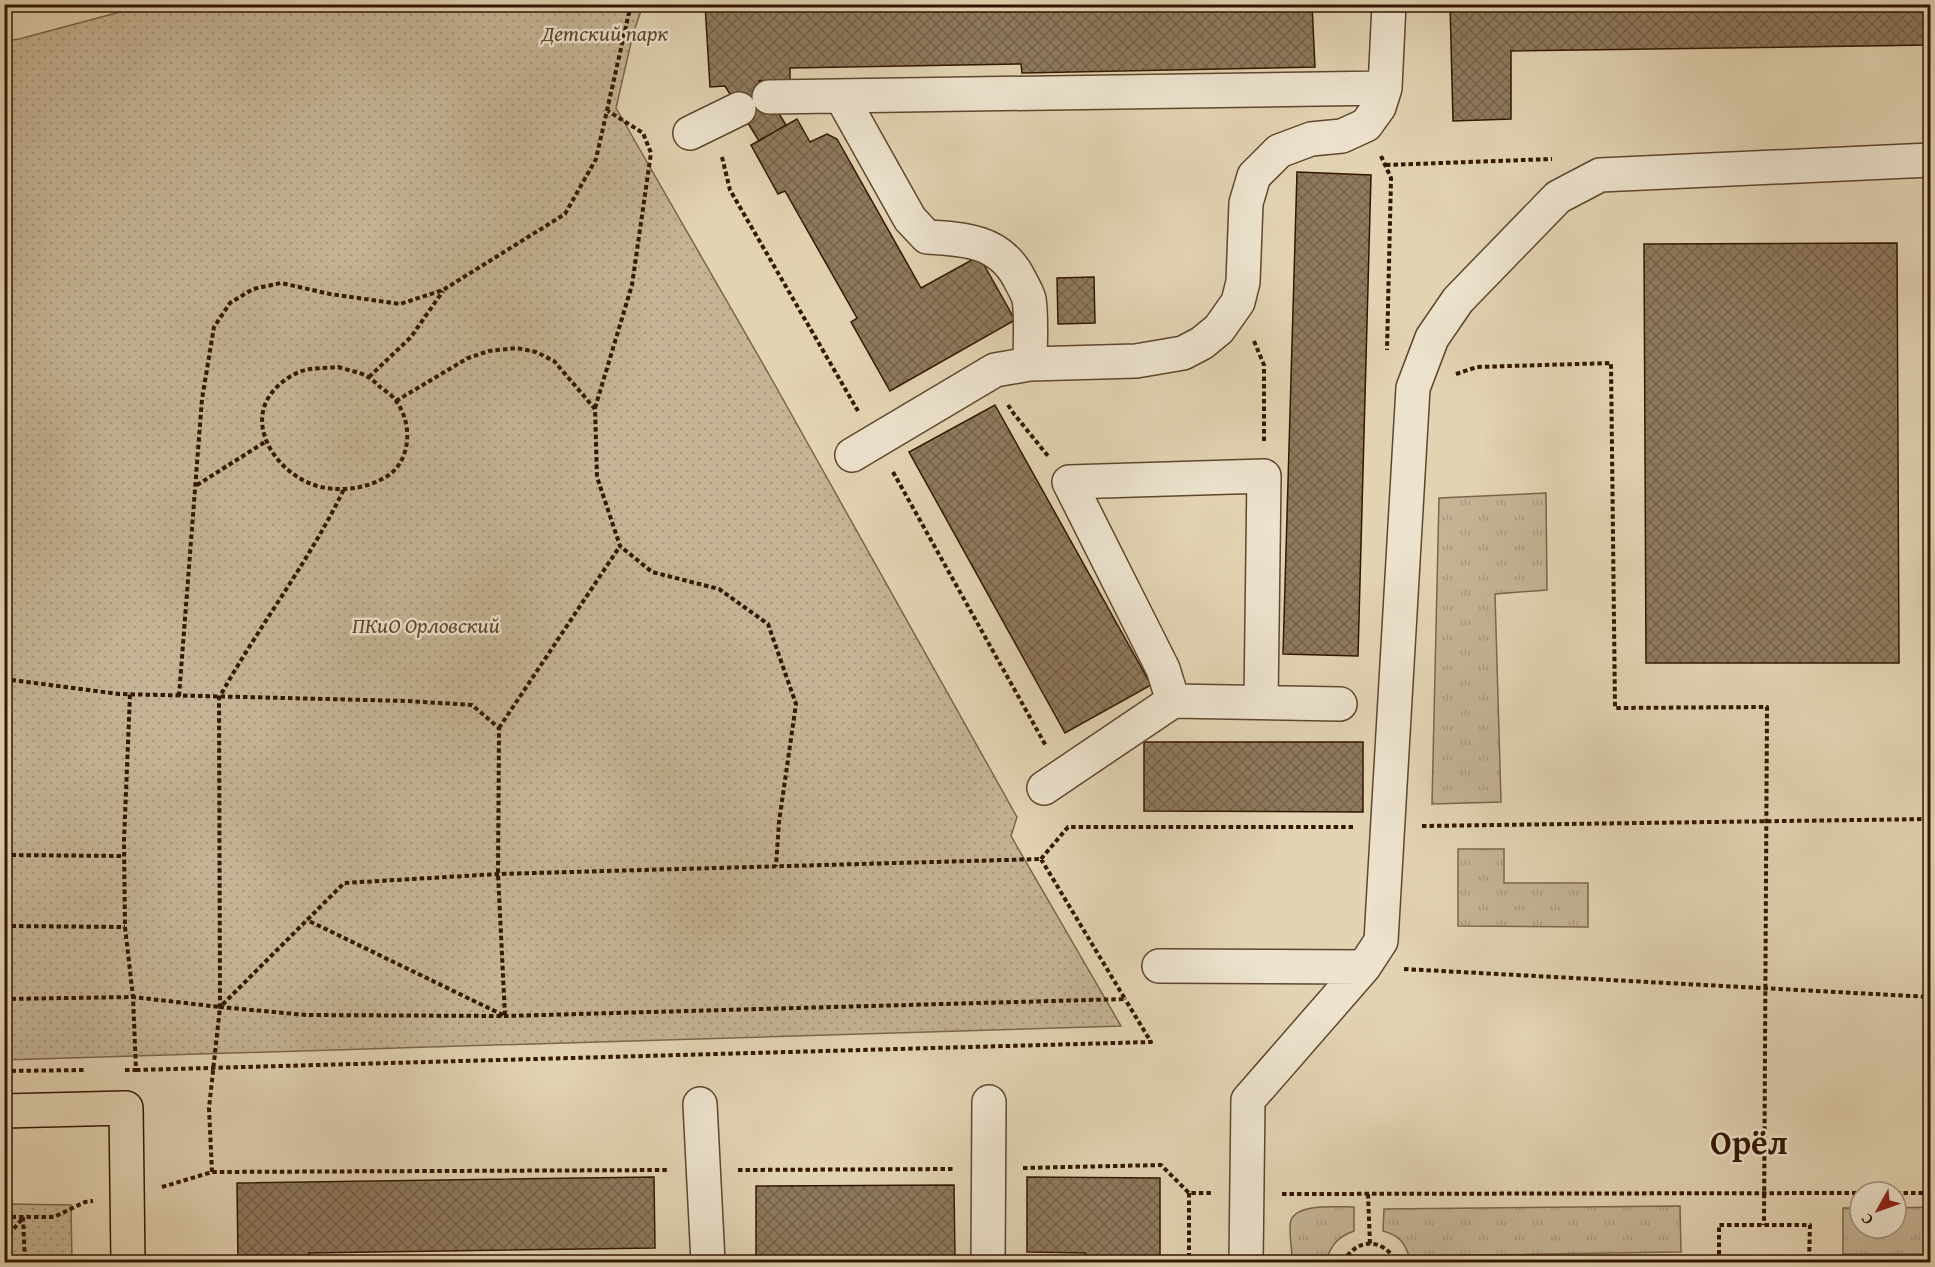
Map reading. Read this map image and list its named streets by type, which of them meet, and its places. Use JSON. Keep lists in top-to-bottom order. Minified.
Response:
{"districts":["Орёл"],"parks":["Детский парк","ПКиО Орловский"],"north":"bottom left"}
